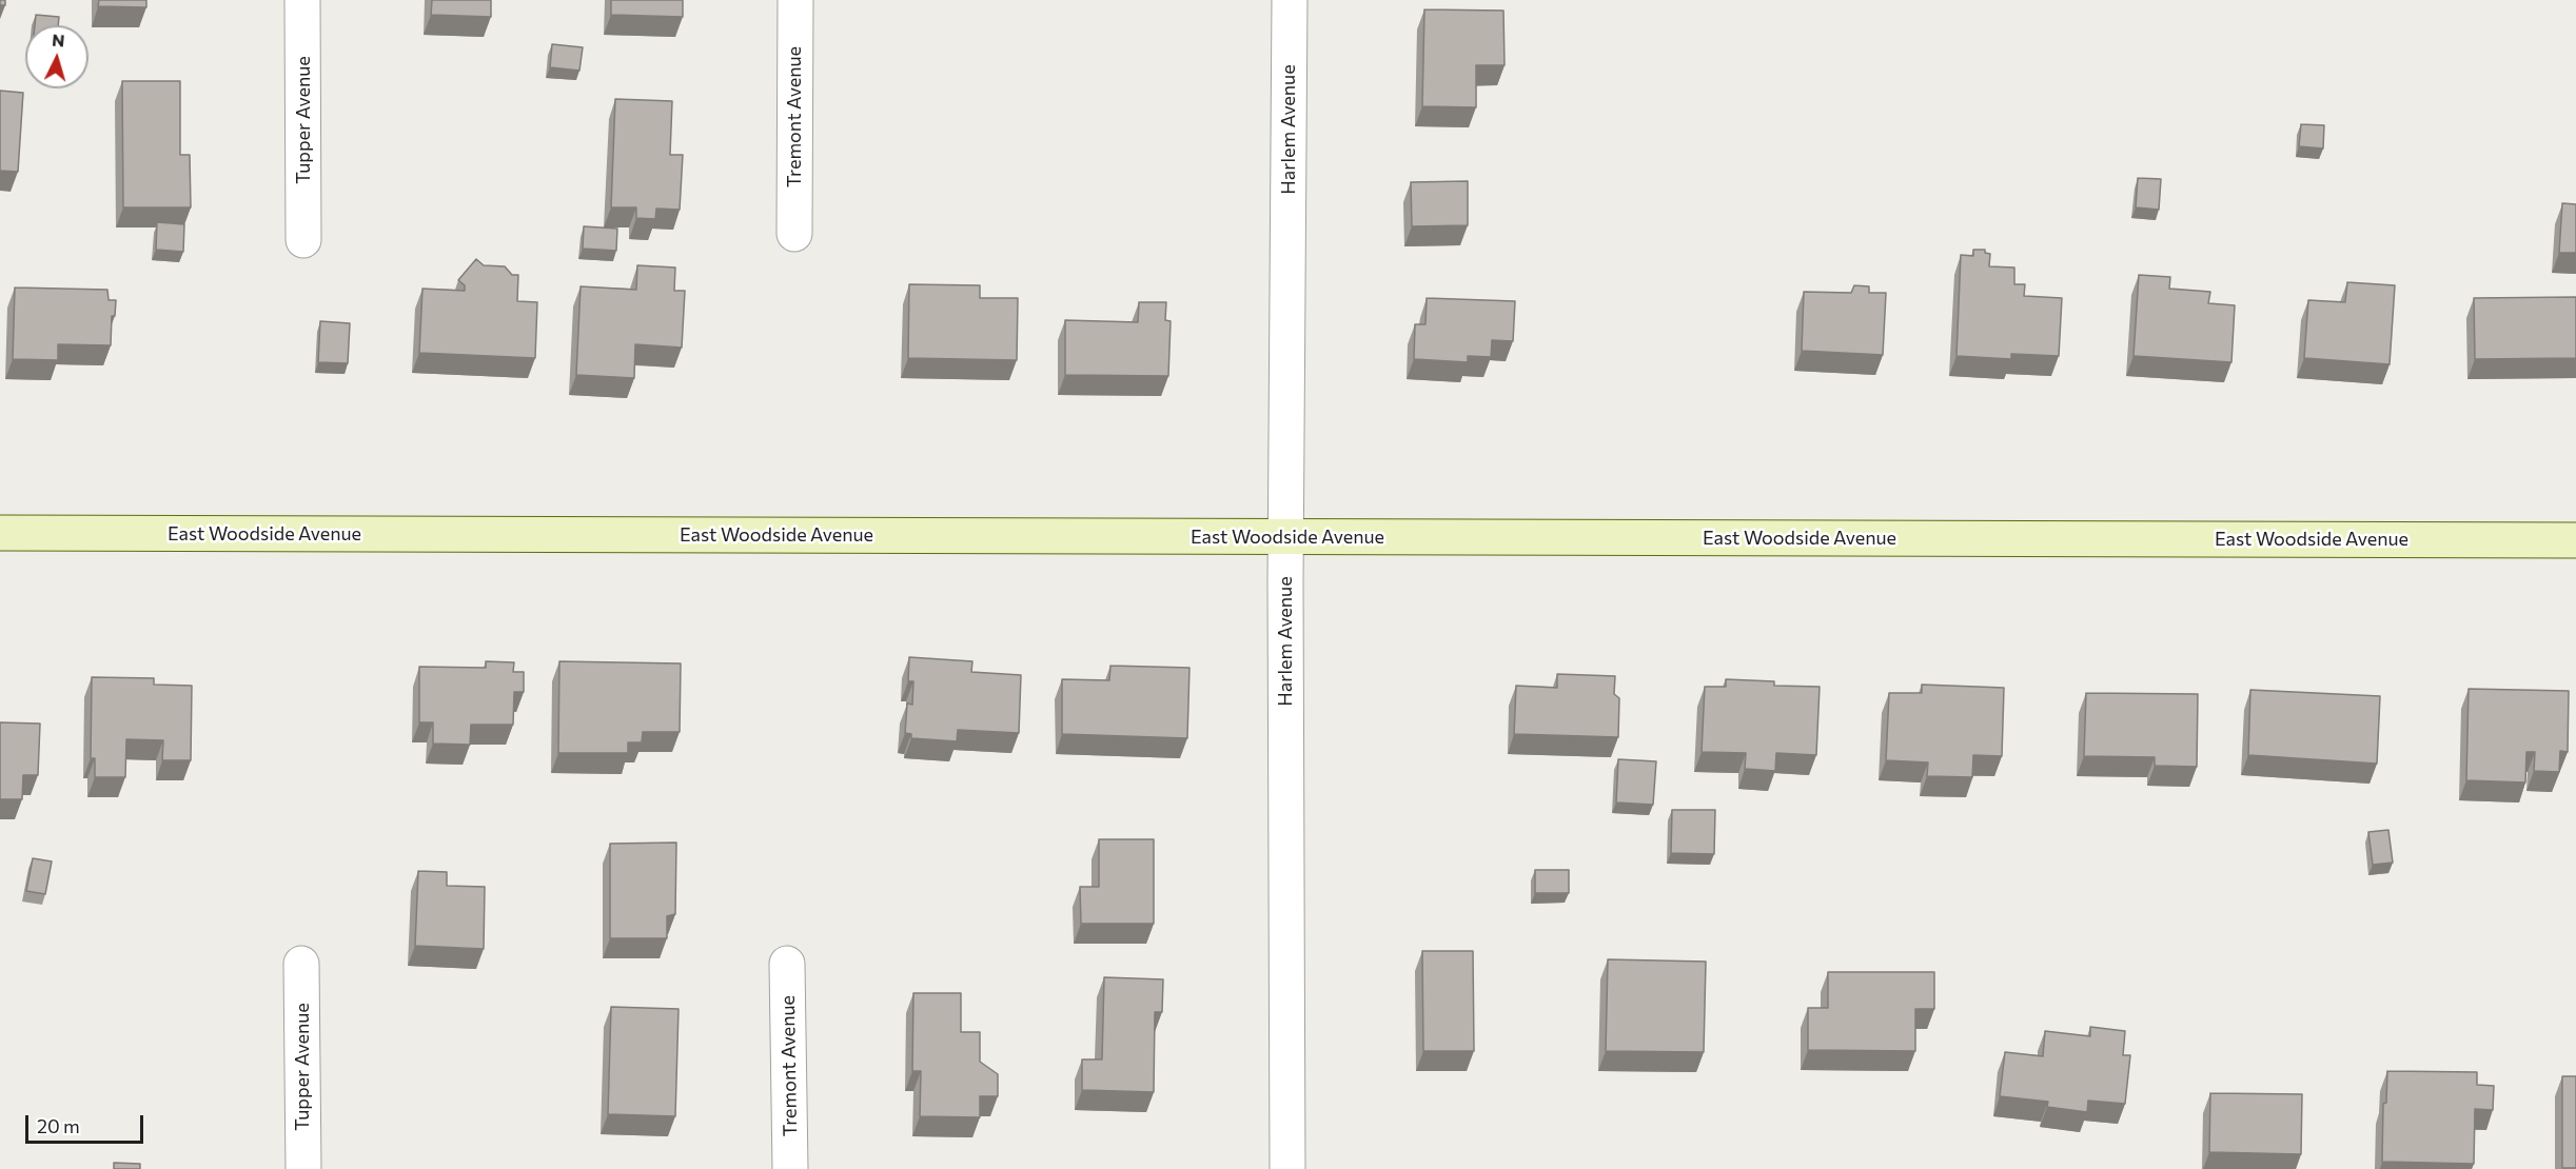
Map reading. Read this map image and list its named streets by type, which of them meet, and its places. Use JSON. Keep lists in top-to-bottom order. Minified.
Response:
{"streets":{"main road":["East Woodside Avenue"],"street":["Tremont Avenue","Tupper Avenue","Harlem Avenue"]},"crossings":[["Harlem Avenue","East Woodside Avenue"]],"scale_bar":"20 m","north":"top"}
